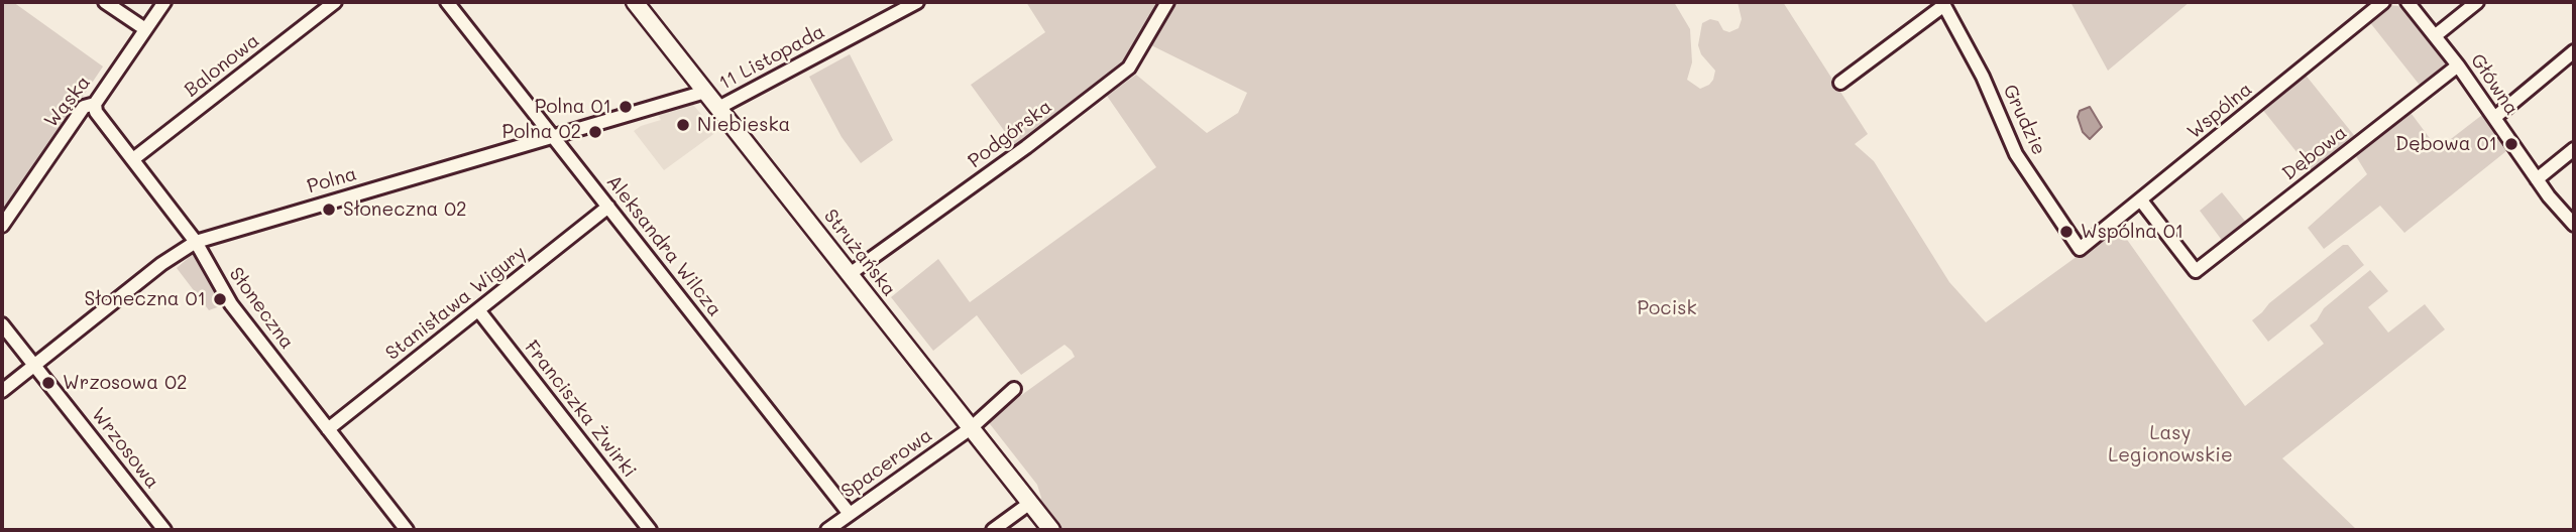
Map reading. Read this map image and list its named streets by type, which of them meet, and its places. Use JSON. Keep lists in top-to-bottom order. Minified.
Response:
{"streets":{"main road":["Strużańska"],"street":["11 Listopada","Balonowa","Główna","Wąska","Wspólna","Grudzie","Podgórska","Dębowa","Polna","Aleksandra Wilcza","Stanisława Wigury","Słoneczna","Franciszka Żwirki","Wrzosowa","Spacerowa"]},"crossings":[["11 Listopada","Strużańska"],["Balonowa","Słoneczna"],["Główna","Dębowa"],["Wąska","Słoneczna"],["Wspólna","Grudzie"],["Wspólna","Dębowa"],["Podgórska","Strużańska"],["Polna","Aleksandra Wilcza"],["Polna","Strużańska"],["Polna","Słoneczna"],["Polna","Wrzosowa"],["Aleksandra Wilcza","Stanisława Wigury"],["Aleksandra Wilcza","Spacerowa"],["Strużańska","Spacerowa"],["Stanisława Wigury","Słoneczna"],["Stanisława Wigury","Franciszka Żwirki"]],"parks":["Pocisk","Lasy Legionowskie"],"places":["Polna 01","Niebieska","Polna 02","Dębowa 01","Słoneczna 02","Wspólna 01","Słoneczna 01","Wrzosowa 02"]}
